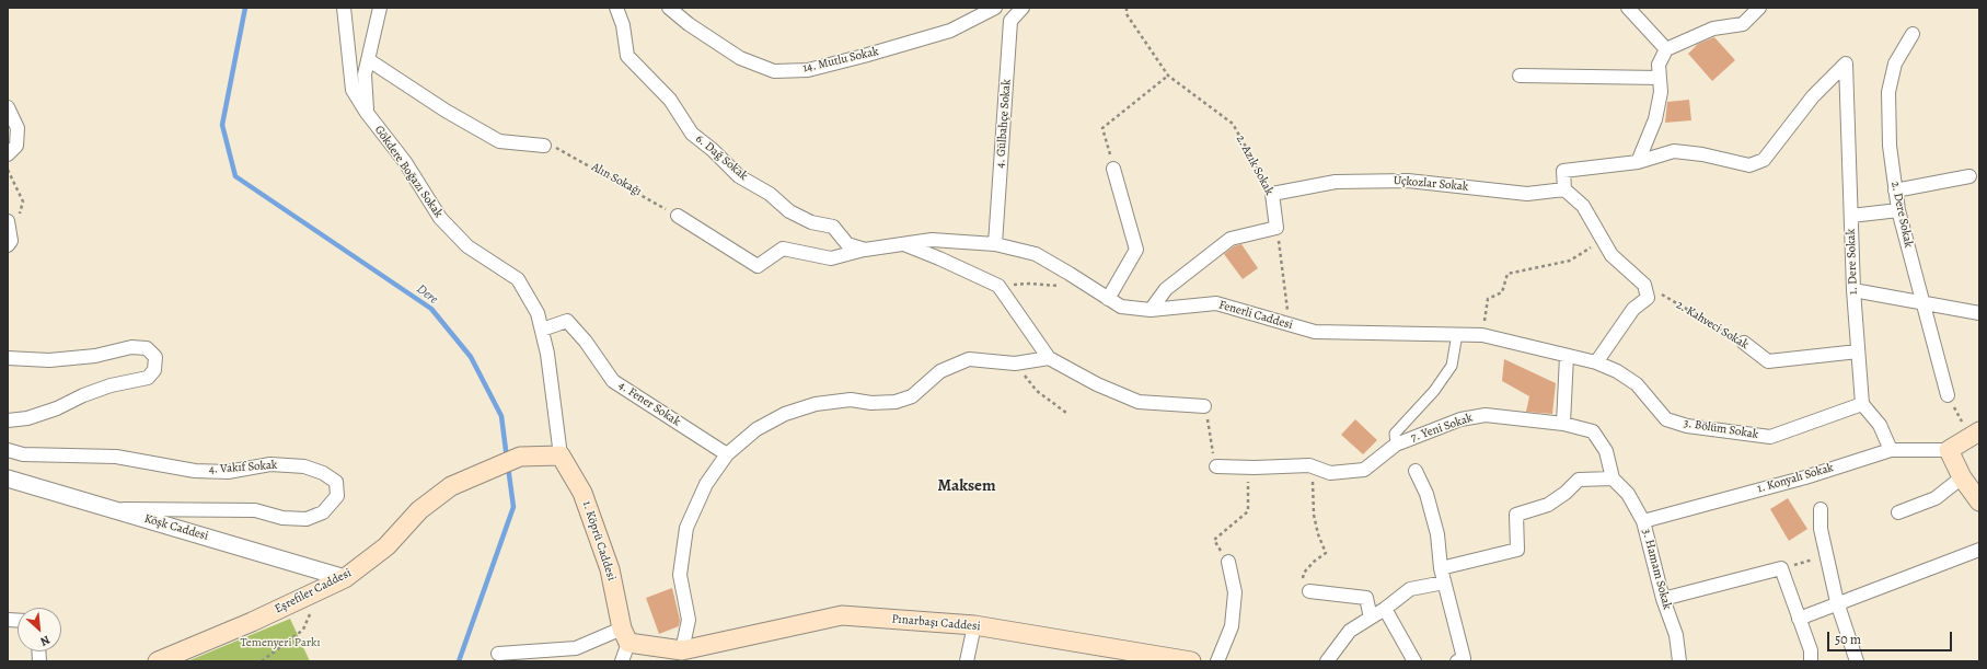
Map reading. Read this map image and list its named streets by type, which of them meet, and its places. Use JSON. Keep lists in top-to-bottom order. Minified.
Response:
{"streets":{"main road":["1. Köprü Caddesi","Eşrefiler Caddesi","Pınarbaşı Caddesi"],"street":["14. Mutlu Sokak","4. Gülbahçe Sokak","6. Dağ Sokak","2. Azık Sokak","Gökdere Boğazı Sokak","Üçkozlar Sokak","2. Dere Sokak","1. Dere Sokak","Fenerli Caddesi","2. Kahveci Sokak","4. Fener Sokak","7. Yeni Sokak","3. Bölüm Sokak","4. Vakıf Sokak","1. Konyalı Sokak","Köşk Caddesi","3. Hamam Sokak"],"path":["Alın Sokağı"]},"crossings":[["4. Gülbahçe Sokak","Fenerli Caddesi"],["2. Azık Sokak","Üçkozlar Sokak"],["Gökdere Boğazı Sokak","4. Fener Sokak"],["Gökdere Boğazı Sokak","1. Köprü Caddesi"],["Gökdere Boğazı Sokak","Eşrefiler Caddesi"],["1. Dere Sokak","2. Kahveci Sokak"],["1. Dere Sokak","3. Bölüm Sokak"],["Fenerli Caddesi","3. Bölüm Sokak"],["7. Yeni Sokak","3. Hamam Sokak"],["4. Vakıf Sokak","Köşk Caddesi"],["1. Konyalı Sokak","3. Hamam Sokak"],["Köşk Caddesi","Eşrefiler Caddesi"],["1. Köprü Caddesi","Eşrefiler Caddesi"]],"districts":["Maksem"],"water":["Dere"],"parks":["Temenyeri Parkı"],"scale_bar":"50 m","north":"bottom right"}
